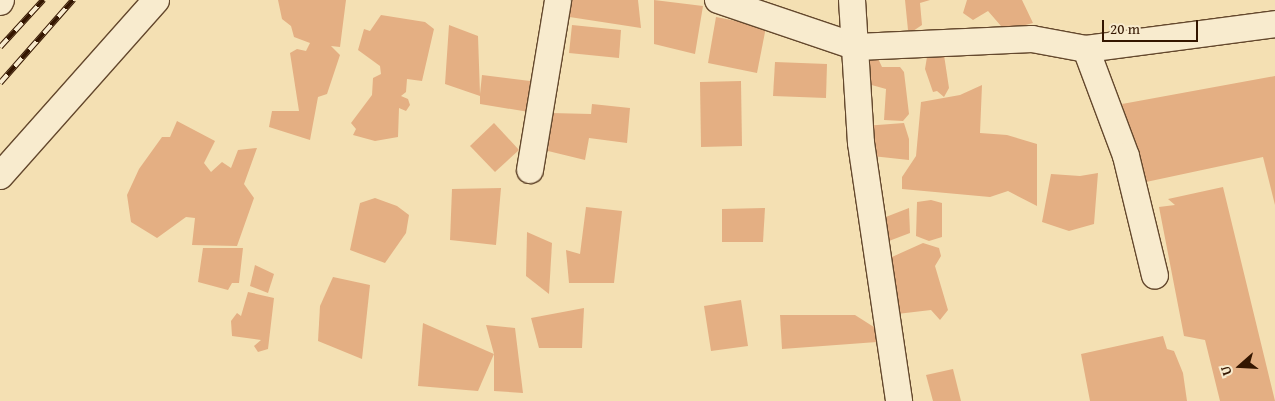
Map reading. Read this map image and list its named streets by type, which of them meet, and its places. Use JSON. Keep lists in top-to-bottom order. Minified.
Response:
{"scale_bar":"20 m","north":"left"}
